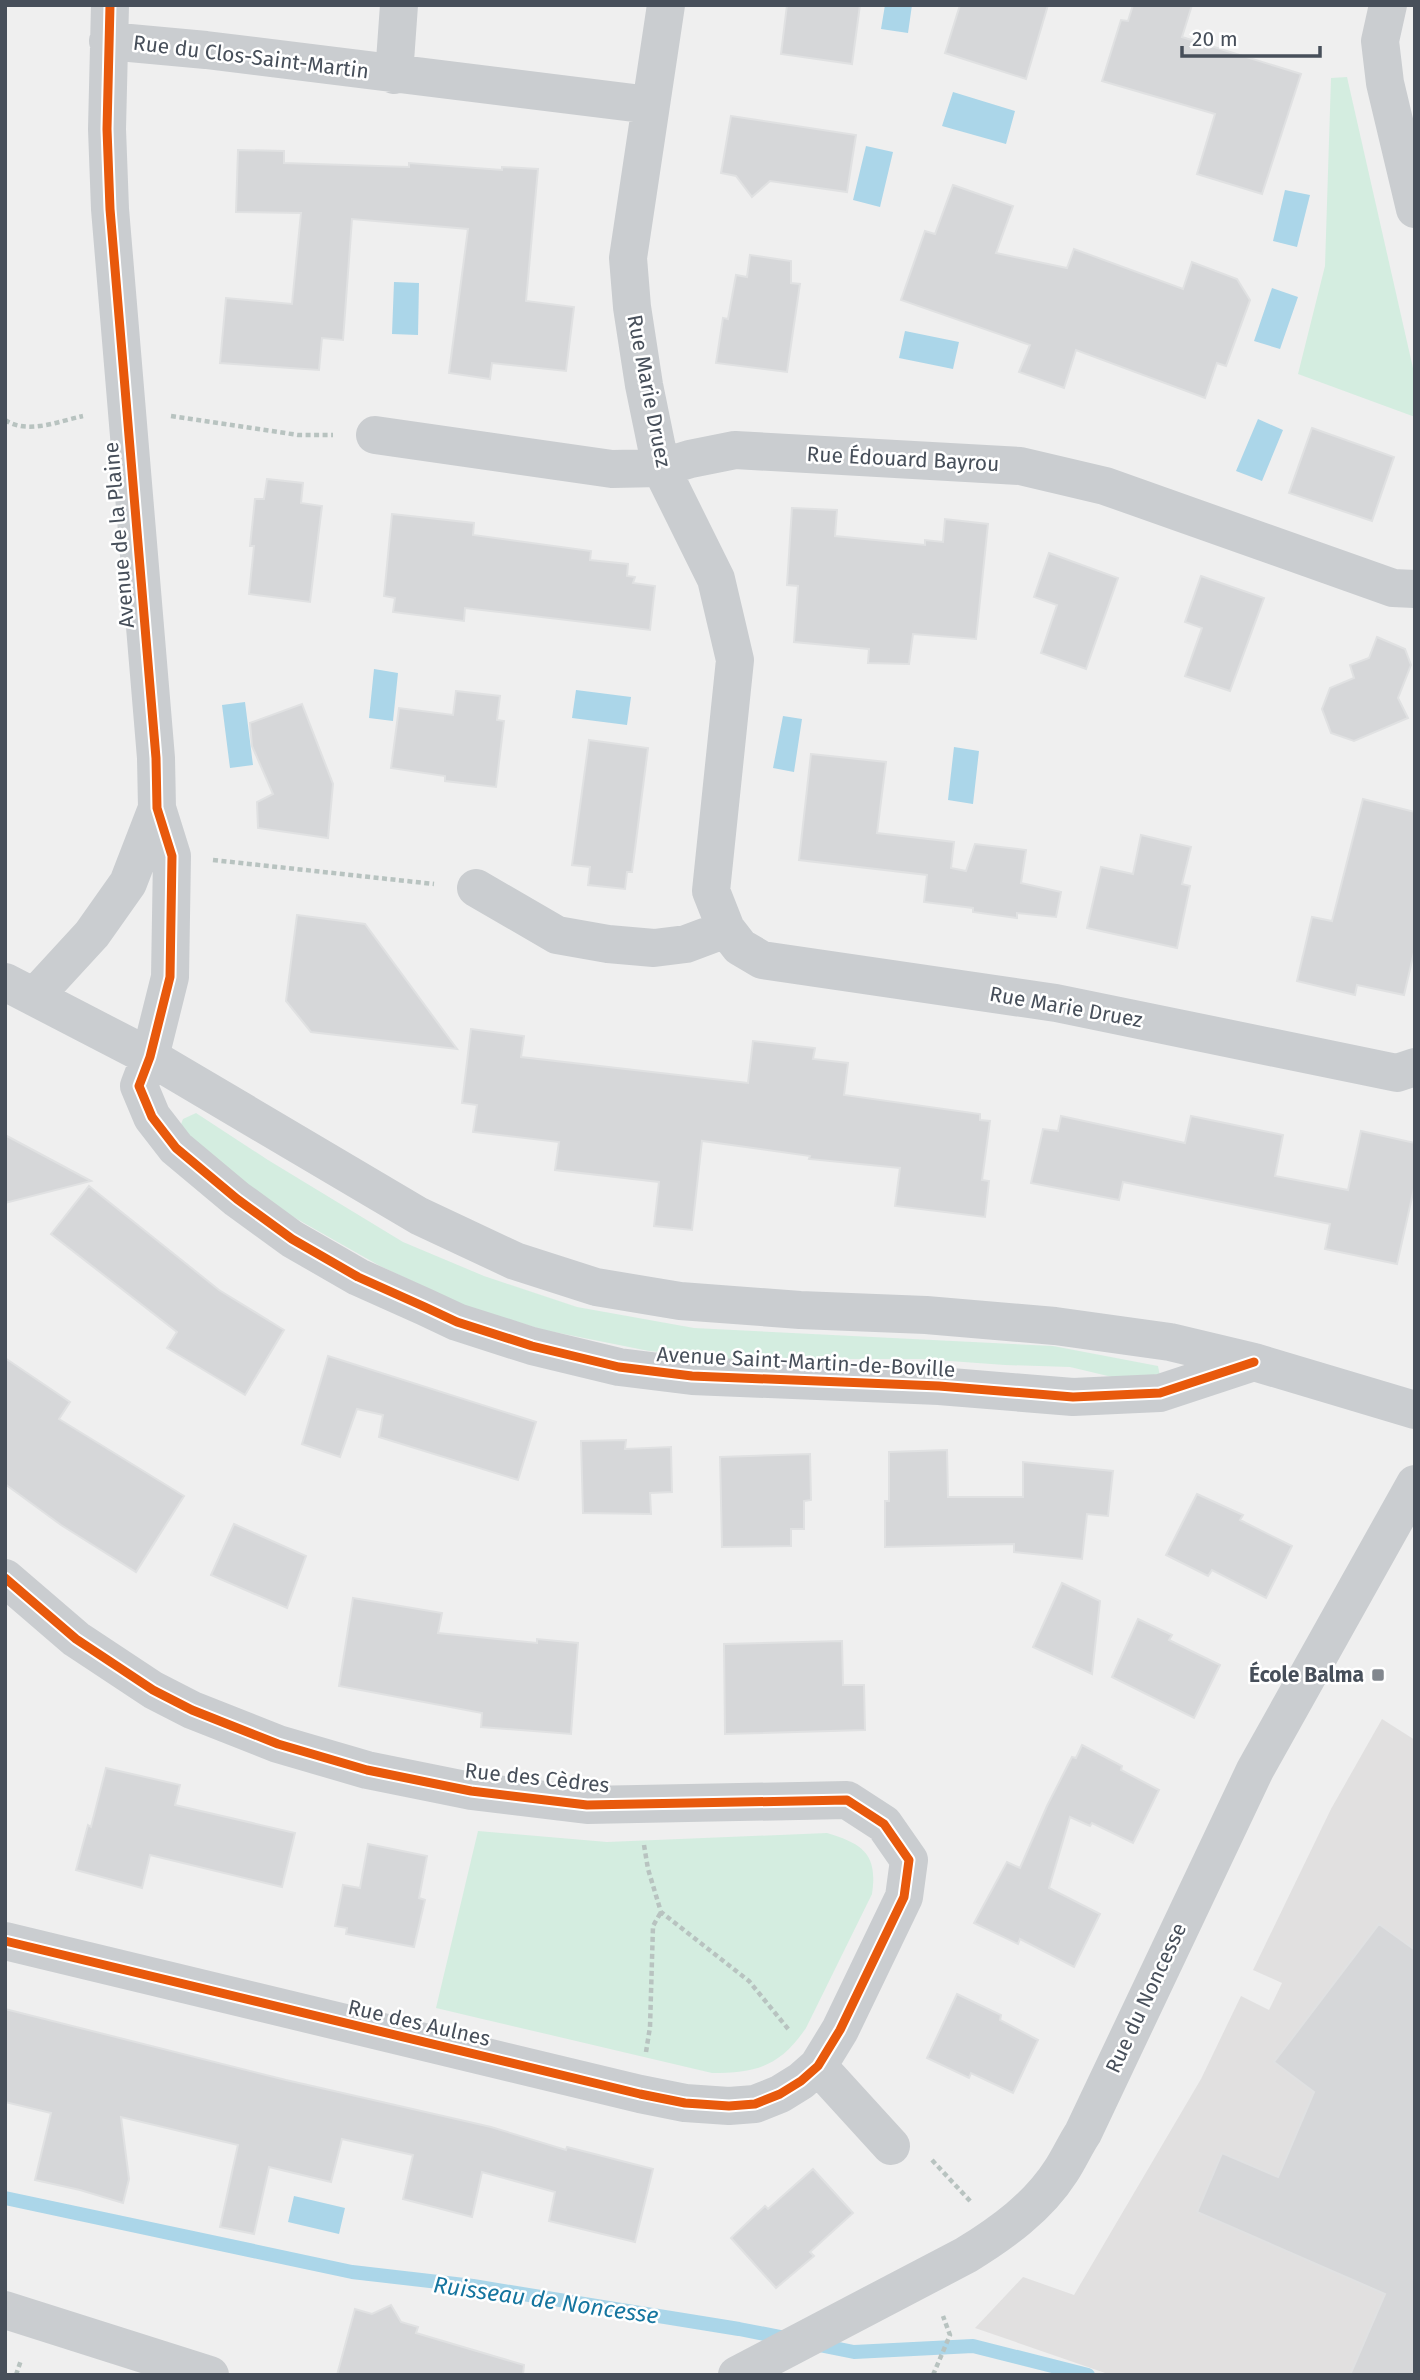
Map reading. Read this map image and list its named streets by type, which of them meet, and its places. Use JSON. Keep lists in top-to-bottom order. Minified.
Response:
{"streets":{"street":["Rue du Clos-Saint-Martin","Rue Marie Druez","Rue Édouard Bayrou","Avenue de la Plaine","Avenue Saint-Martin-de-Boville","Rue des Cèdres","Rue du Noncesse","Rue des Aulnes"]},"crossings":[["Rue du Clos-Saint-Martin","Rue Marie Druez"],["Rue du Clos-Saint-Martin","Avenue de la Plaine"],["Rue Marie Druez","Rue Édouard Bayrou"],["Avenue de la Plaine","Avenue Saint-Martin-de-Boville"],["Rue des Cèdres","Rue des Aulnes"]],"water":["Ruisseau de Noncesse"],"places":{"transit":["École Balma"]},"scale_bar":"20 m"}
